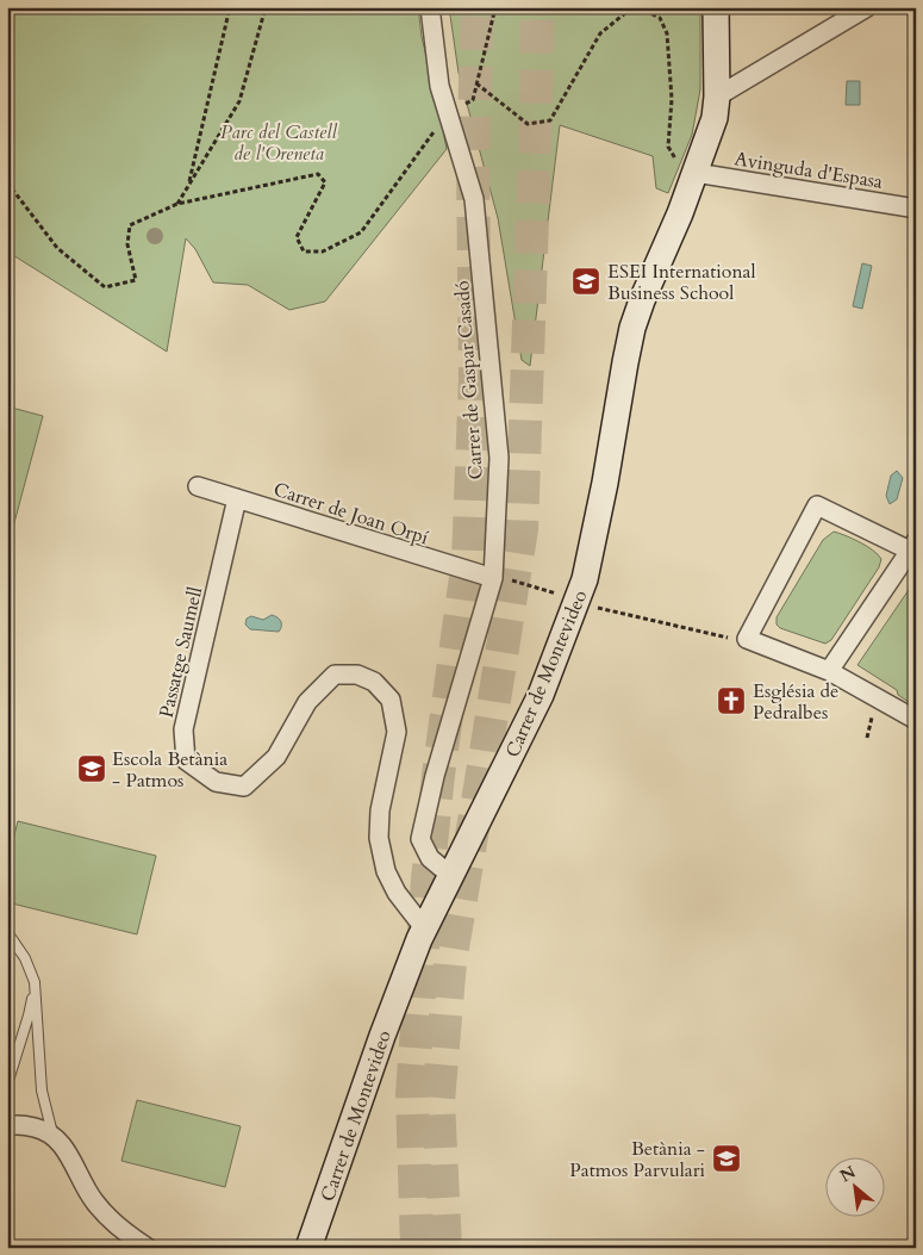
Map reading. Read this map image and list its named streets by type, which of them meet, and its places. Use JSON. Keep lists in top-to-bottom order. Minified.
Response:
{"streets":{"street":["Avinguda d'Espasa","Carrer de Gaspar Casadó","Carrer de Joan Orpí","Passatge Saumell","Carrer de Montevideo"]},"crossings":[["Avinguda d'Espasa","Carrer de Montevideo"],["Carrer de Gaspar Casadó","Carrer de Joan Orpí"],["Carrer de Gaspar Casadó","Carrer de Montevideo"],["Carrer de Joan Orpí","Passatge Saumell"],["Passatge Saumell","Carrer de Montevideo"]],"parks":["Parc del Castell de l'Oreneta"],"places":{"school or university":["ESEI International Business School","Escola Betània - Patmos","Betània - Patmos Parvulari"],"church":["Església de Pedralbes"]},"north":"top left"}
